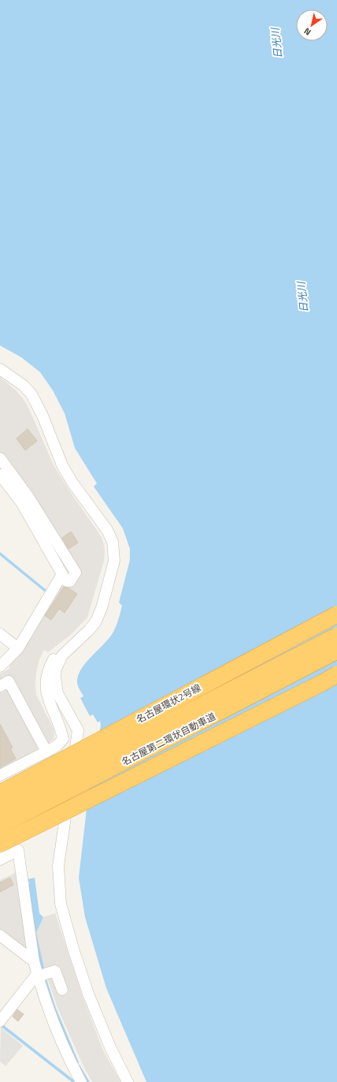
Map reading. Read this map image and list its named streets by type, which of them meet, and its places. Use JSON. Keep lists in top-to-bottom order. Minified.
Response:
{"streets":{"highway":["名古屋環状2号線","名古屋第二環状自動車道"]},"water":["日光川"],"north":"bottom left"}
